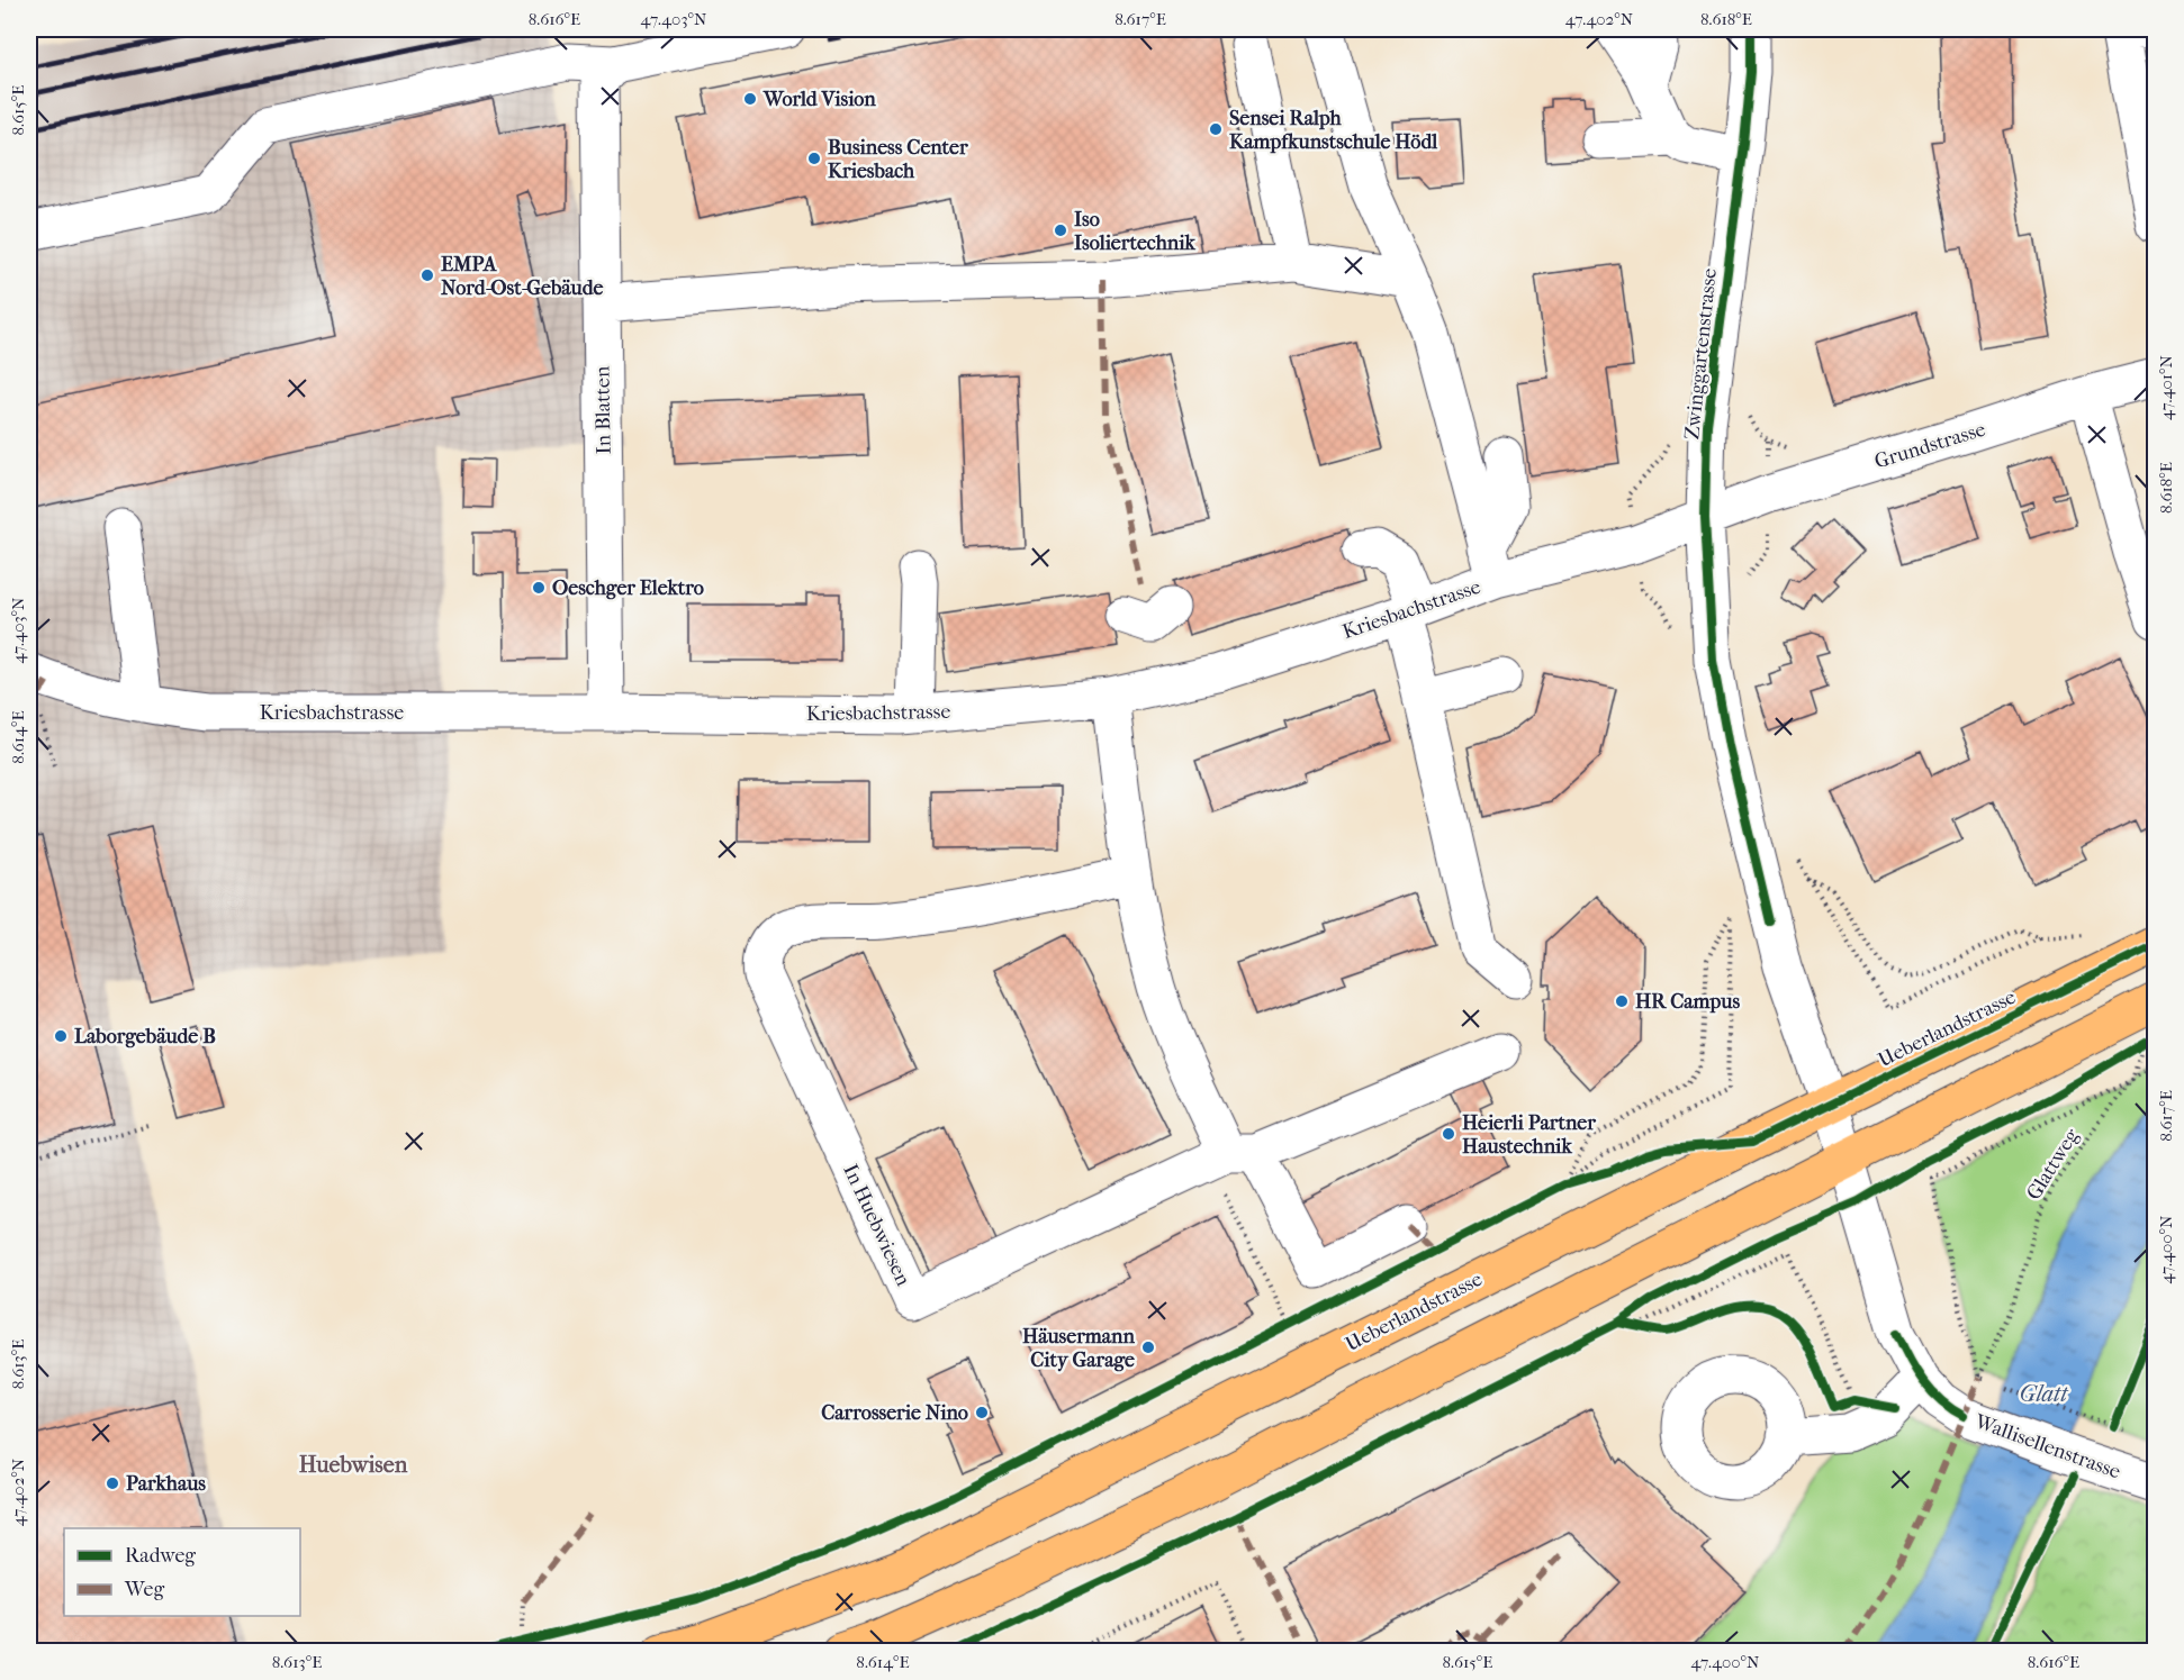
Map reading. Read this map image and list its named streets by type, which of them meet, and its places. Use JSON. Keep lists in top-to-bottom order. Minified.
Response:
{"streets":{"main road":["Ueberlandstrasse"],"street":["Zwinggartenstrasse","In Blatten","Grundstrasse","Kriesbachstrasse","In Huebwiesen","Wallisellenstrasse"],"path":["Glattweg"]},"crossings":[["Zwinggartenstrasse","Grundstrasse"],["Zwinggartenstrasse","Kriesbachstrasse"],["Zwinggartenstrasse","Ueberlandstrasse"],["Zwinggartenstrasse","Wallisellenstrasse"],["In Blatten","Kriesbachstrasse"],["Grundstrasse","Kriesbachstrasse"],["Ueberlandstrasse","Wallisellenstrasse"]],"districts":["Huebwisen"],"water":["Glatt"],"places":["World Vision","Sensei Ralph Kampfkunstschule Hödl","Business Center Kriesbach","Iso Isoliertechnik","EMPA Nord-Ost-Gebäude","Oeschger Elektro","HR Campus","Laborgebäude B","Heierli Partner Haustechnik","Häusermann City Garage","Carrosserie Nino","Parkhaus"],"legend":["Radweg","Weg"],"coordinates":["8.616°E","47.403°N","8.617°E","47.402°N","8.618°E","8.615°E","47.401°N","8.614°E","47.400°N","8.613°E"]}
